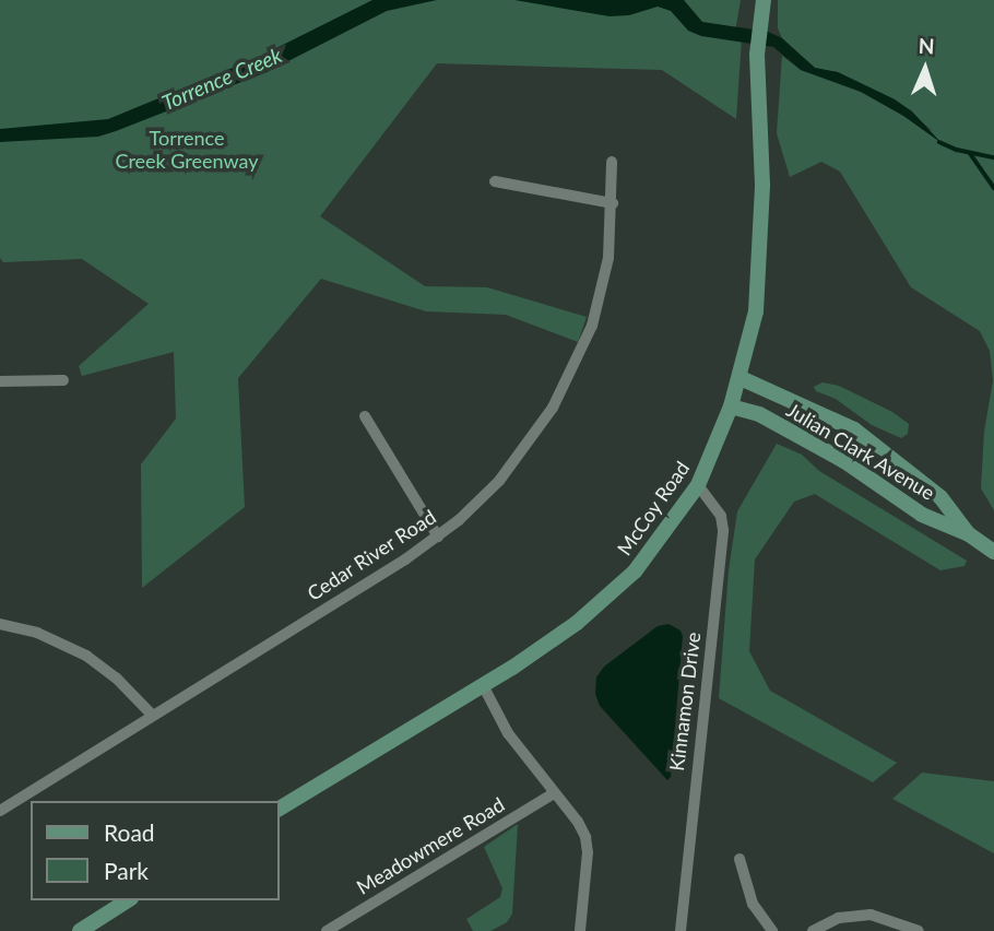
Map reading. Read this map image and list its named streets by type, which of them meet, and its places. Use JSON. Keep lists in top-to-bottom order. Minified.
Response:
{"streets":{"main road":["Julian Clark Avenue","McCoy Road"],"street":["Cedar River Road","Kinnamon Drive","Meadowmere Road"]},"crossings":[["Julian Clark Avenue","McCoy Road"],["McCoy Road","Kinnamon Drive"]],"water":["Torrence Creek"],"parks":["Torrence Creek Greenway"],"legend":["Road","Park"],"north":"top"}
